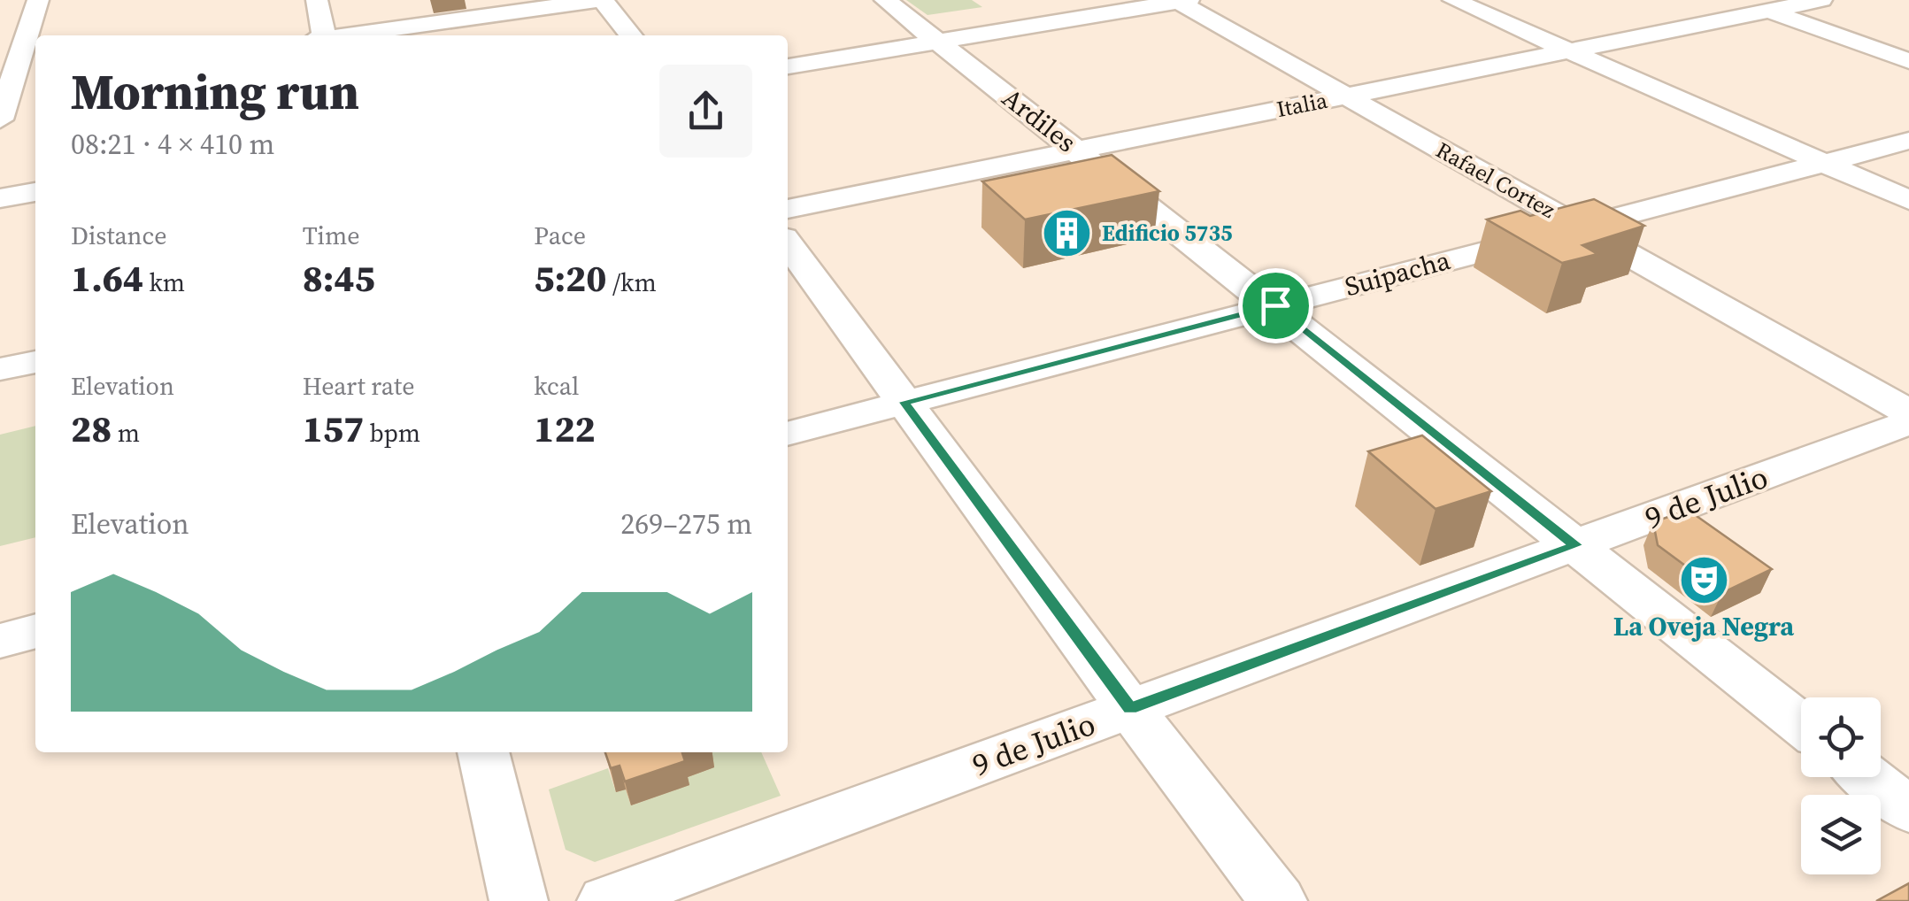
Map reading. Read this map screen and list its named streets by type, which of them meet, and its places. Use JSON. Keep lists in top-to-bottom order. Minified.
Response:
{"streets":{"street":["Italia","Ardiles","Rafael Cortez","Suipacha","9 de Julio"]},"crossings":[["Italia","Ardiles"],["Italia","Rafael Cortez"],["Ardiles","Suipacha"],["Ardiles","9 de Julio"],["Rafael Cortez","Suipacha"]],"places":{"building":["Edificio 5735"],"theatre":["La Oveja Negra"]},"page":{"heading":["Morning run","08:21 · 4 × 410 m"],"stats":[["Distance","1.64 km"],["Time","8:45"],["Pace","5:20 /km"],["Elevation","28 m"],["Heart rate","157 bpm"],["kcal","122"]],"chart":["Elevation","269–275 m"]}}
